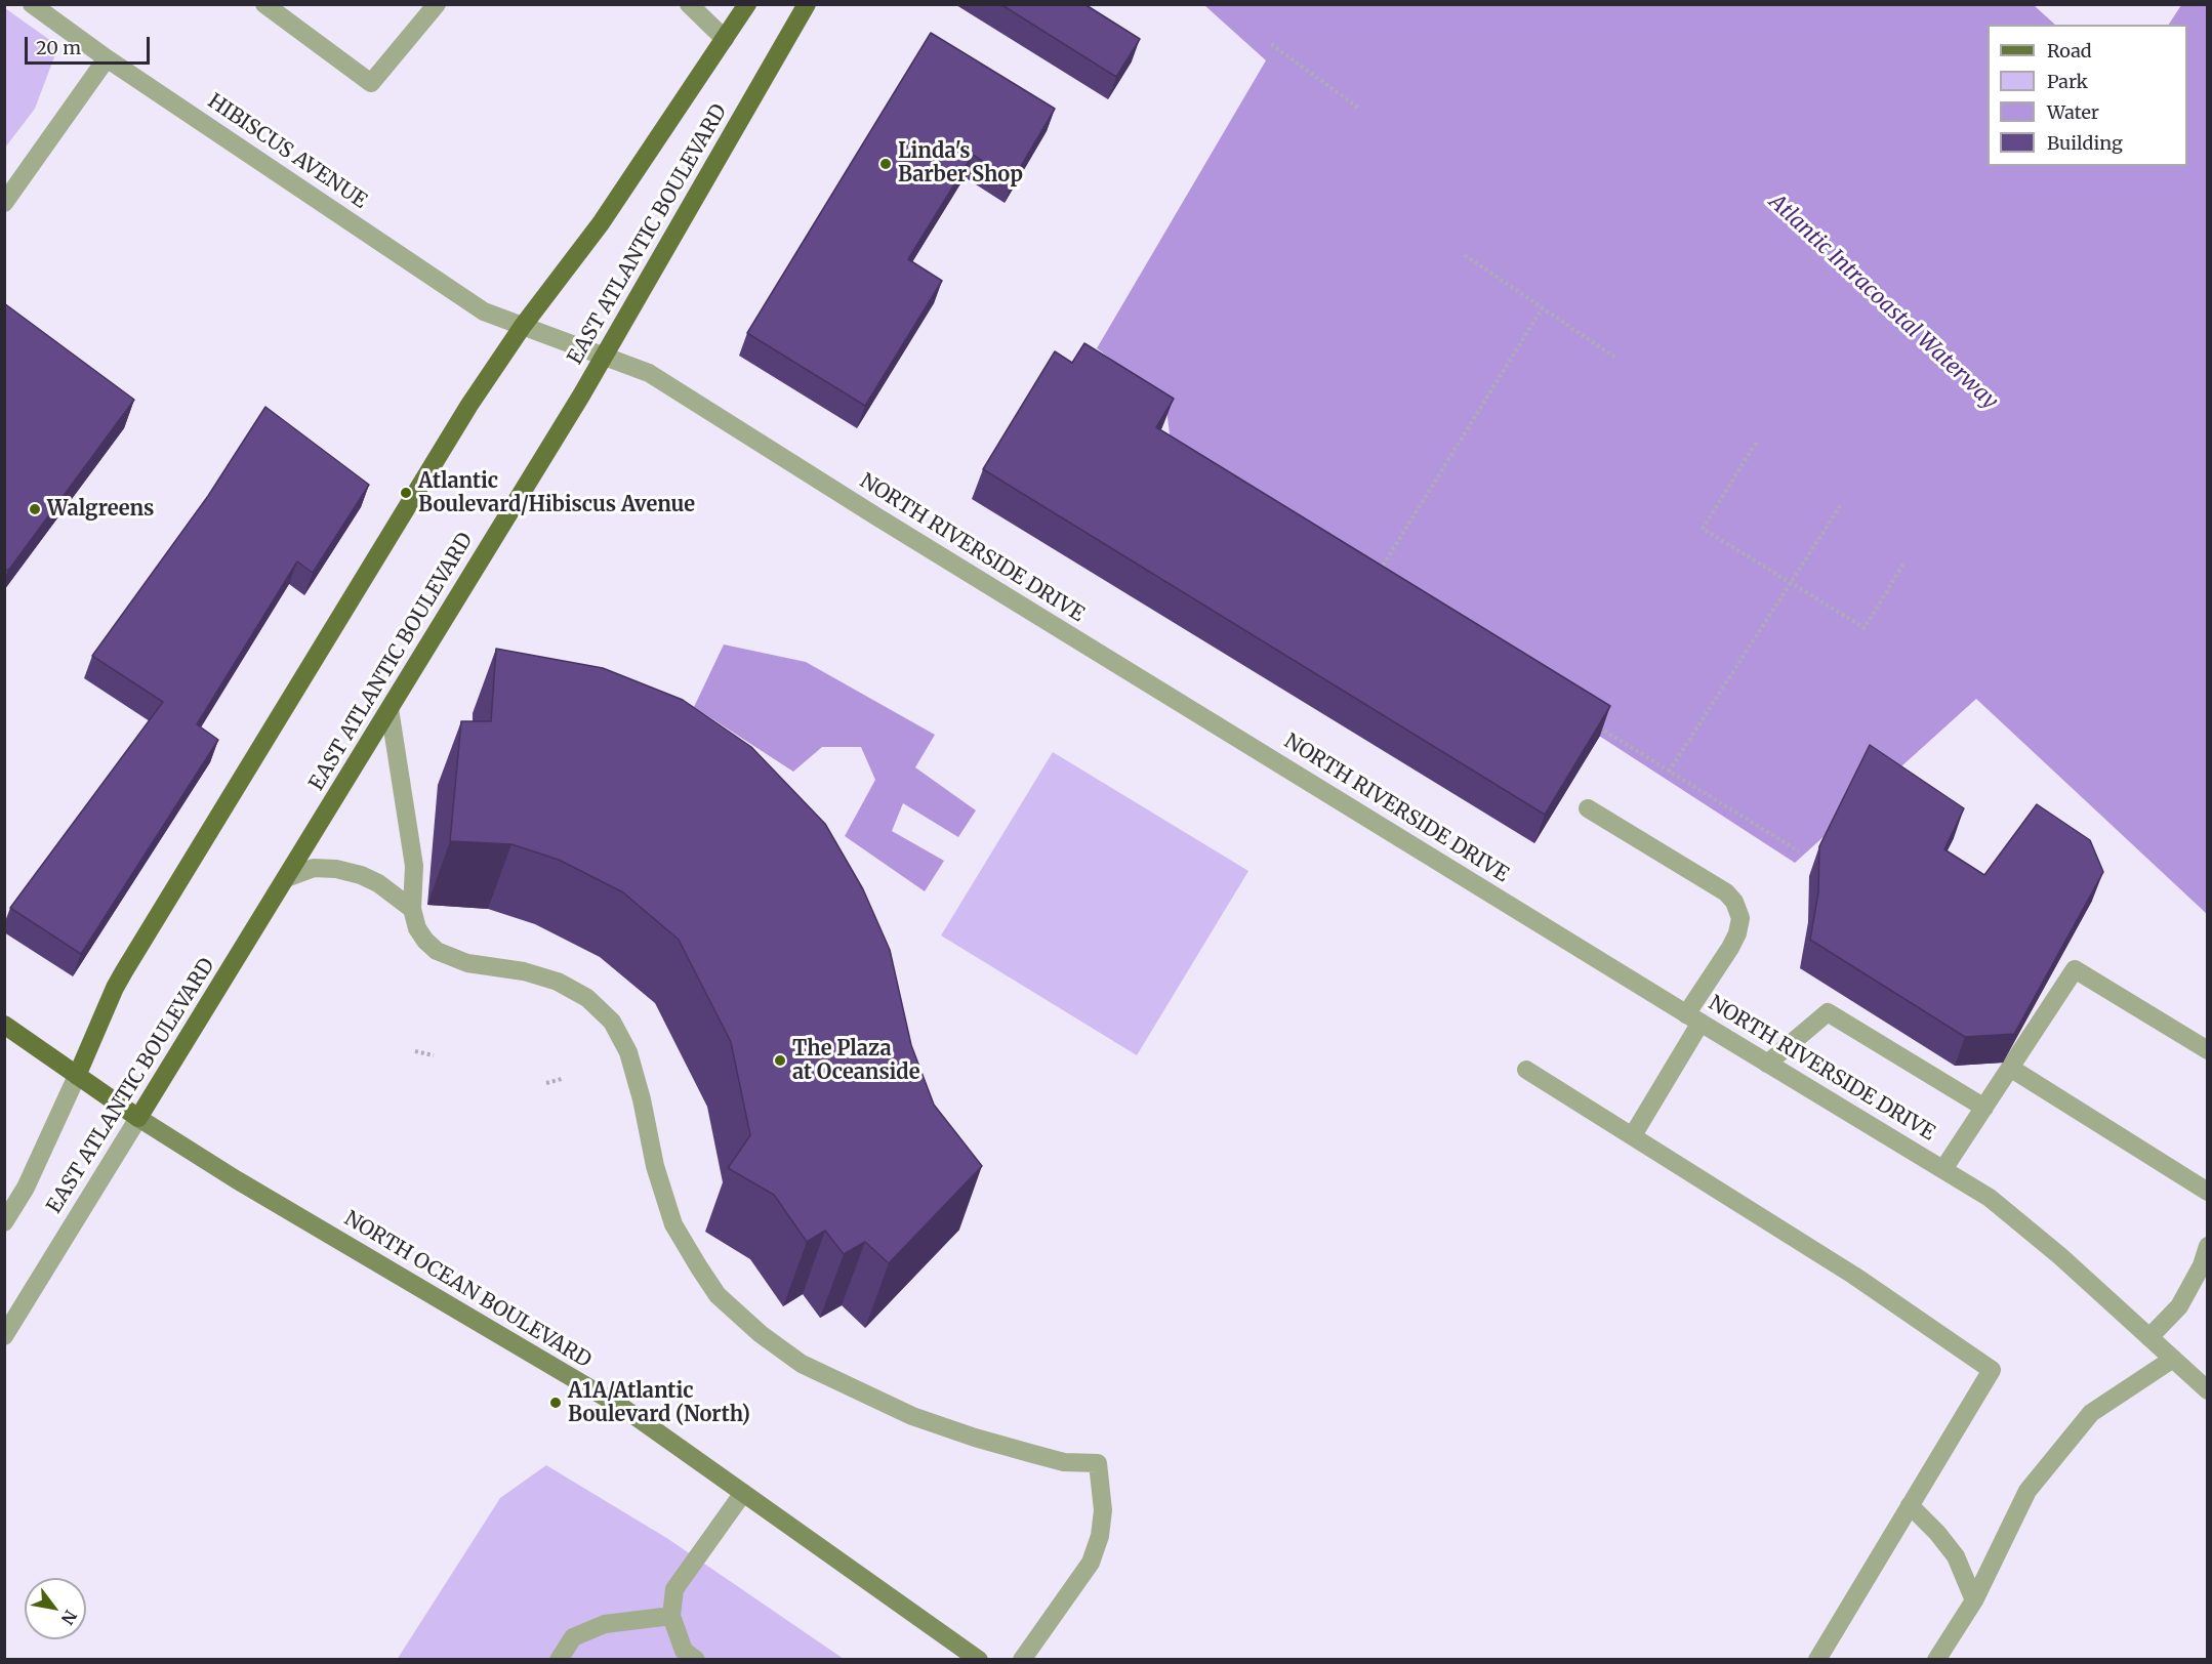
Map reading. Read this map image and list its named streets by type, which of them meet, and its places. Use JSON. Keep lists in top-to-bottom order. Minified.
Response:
{"streets":{"main road":["EAST ATLANTIC BOULEVARD","NORTH OCEAN BOULEVARD"],"street":["HIBISCUS AVENUE","NORTH RIVERSIDE DRIVE"]},"crossings":[["HIBISCUS AVENUE","EAST ATLANTIC BOULEVARD"],["HIBISCUS AVENUE","NORTH RIVERSIDE DRIVE"],["EAST ATLANTIC BOULEVARD","NORTH RIVERSIDE DRIVE"],["EAST ATLANTIC BOULEVARD","NORTH OCEAN BOULEVARD"]],"water":["Atlantic Intracoastal Waterway"],"places":["Linda's Barber Shop","Atlantic Boulevard/Hibiscus Avenue","Walgreens","The Plaza at Oceanside","A1A/Atlantic Boulevard (North)"],"legend":["Road","Park","Water","Building"],"scale_bar":"20 m","north":"bottom right"}
